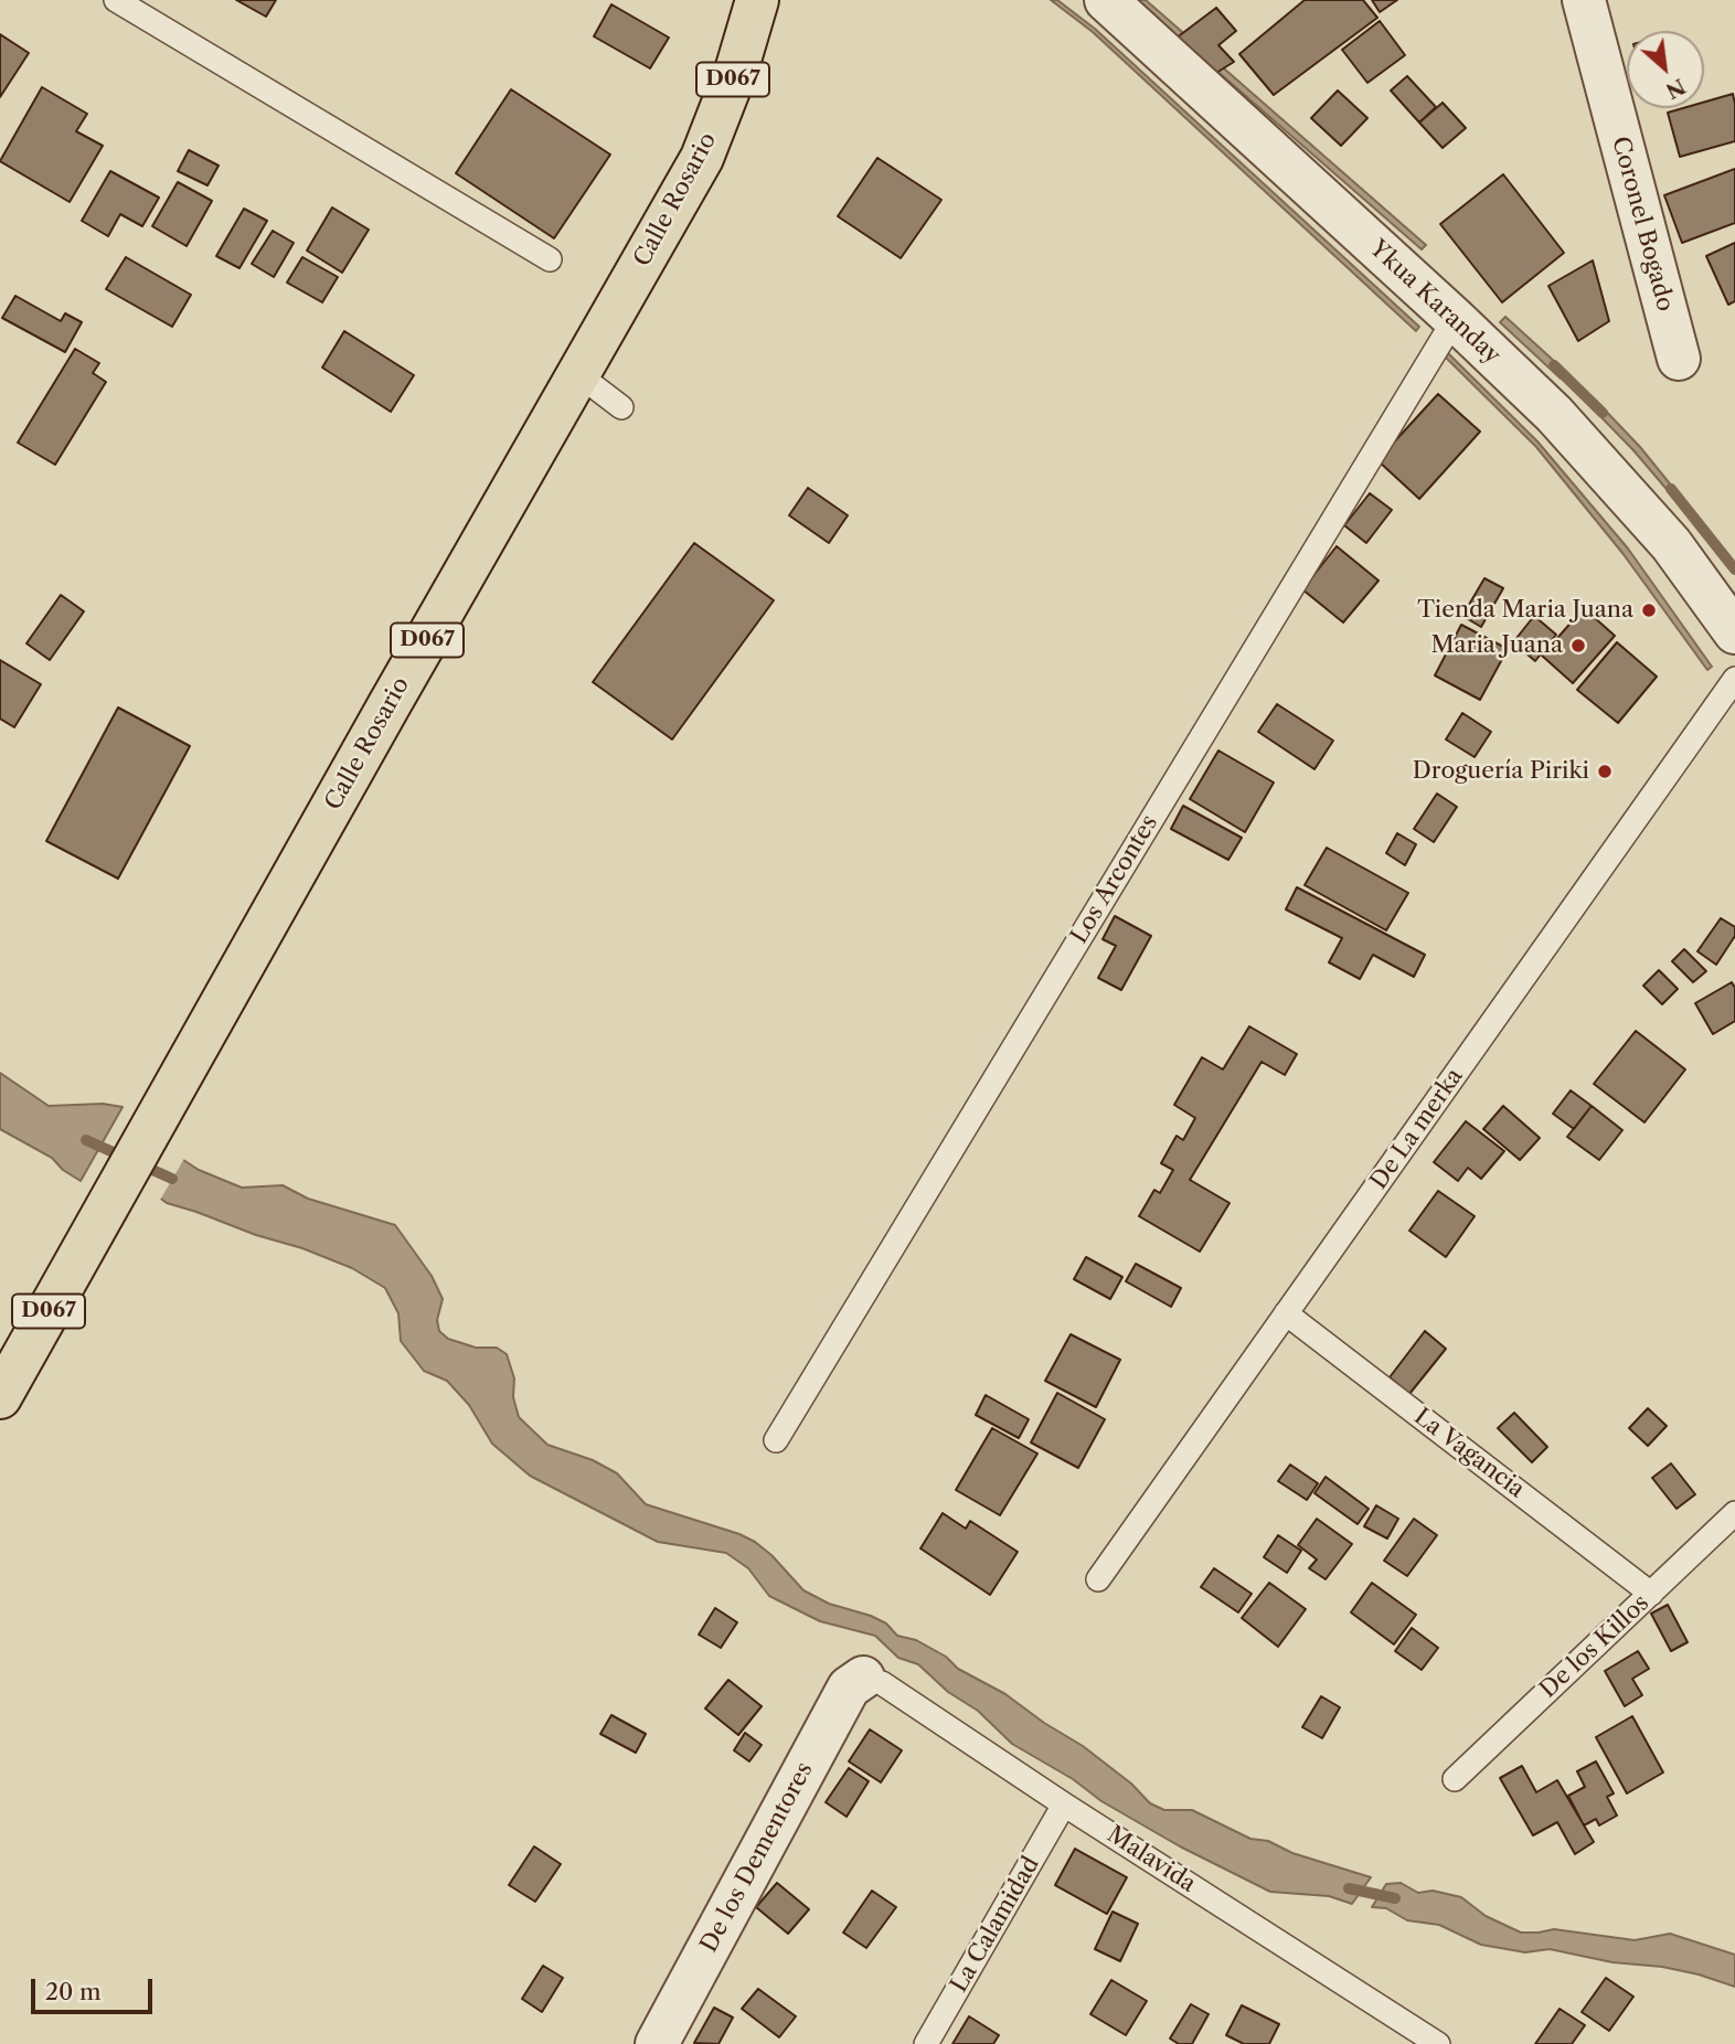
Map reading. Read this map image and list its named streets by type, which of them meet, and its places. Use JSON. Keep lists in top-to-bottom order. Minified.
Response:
{"streets":{"main road":["D067","Calle Rosario"],"street":["Coronel Bogado","Ykua Karanday","De los Dementores"],"lane":["Los Arcontes","De La merka","La Vagancia","De los Killos","Malavida","La Calamidad"]},"crossings":[["Ykua Karanday","Los Arcontes"],["De La merka","La Vagancia"],["La Vagancia","De los Killos"],["De los Dementores","Malavida"],["Malavida","La Calamidad"]],"places":["Tienda Maria Juana","Maria Juana","Droguería Piriki"],"scale_bar":"20 m","north":"bottom right"}
